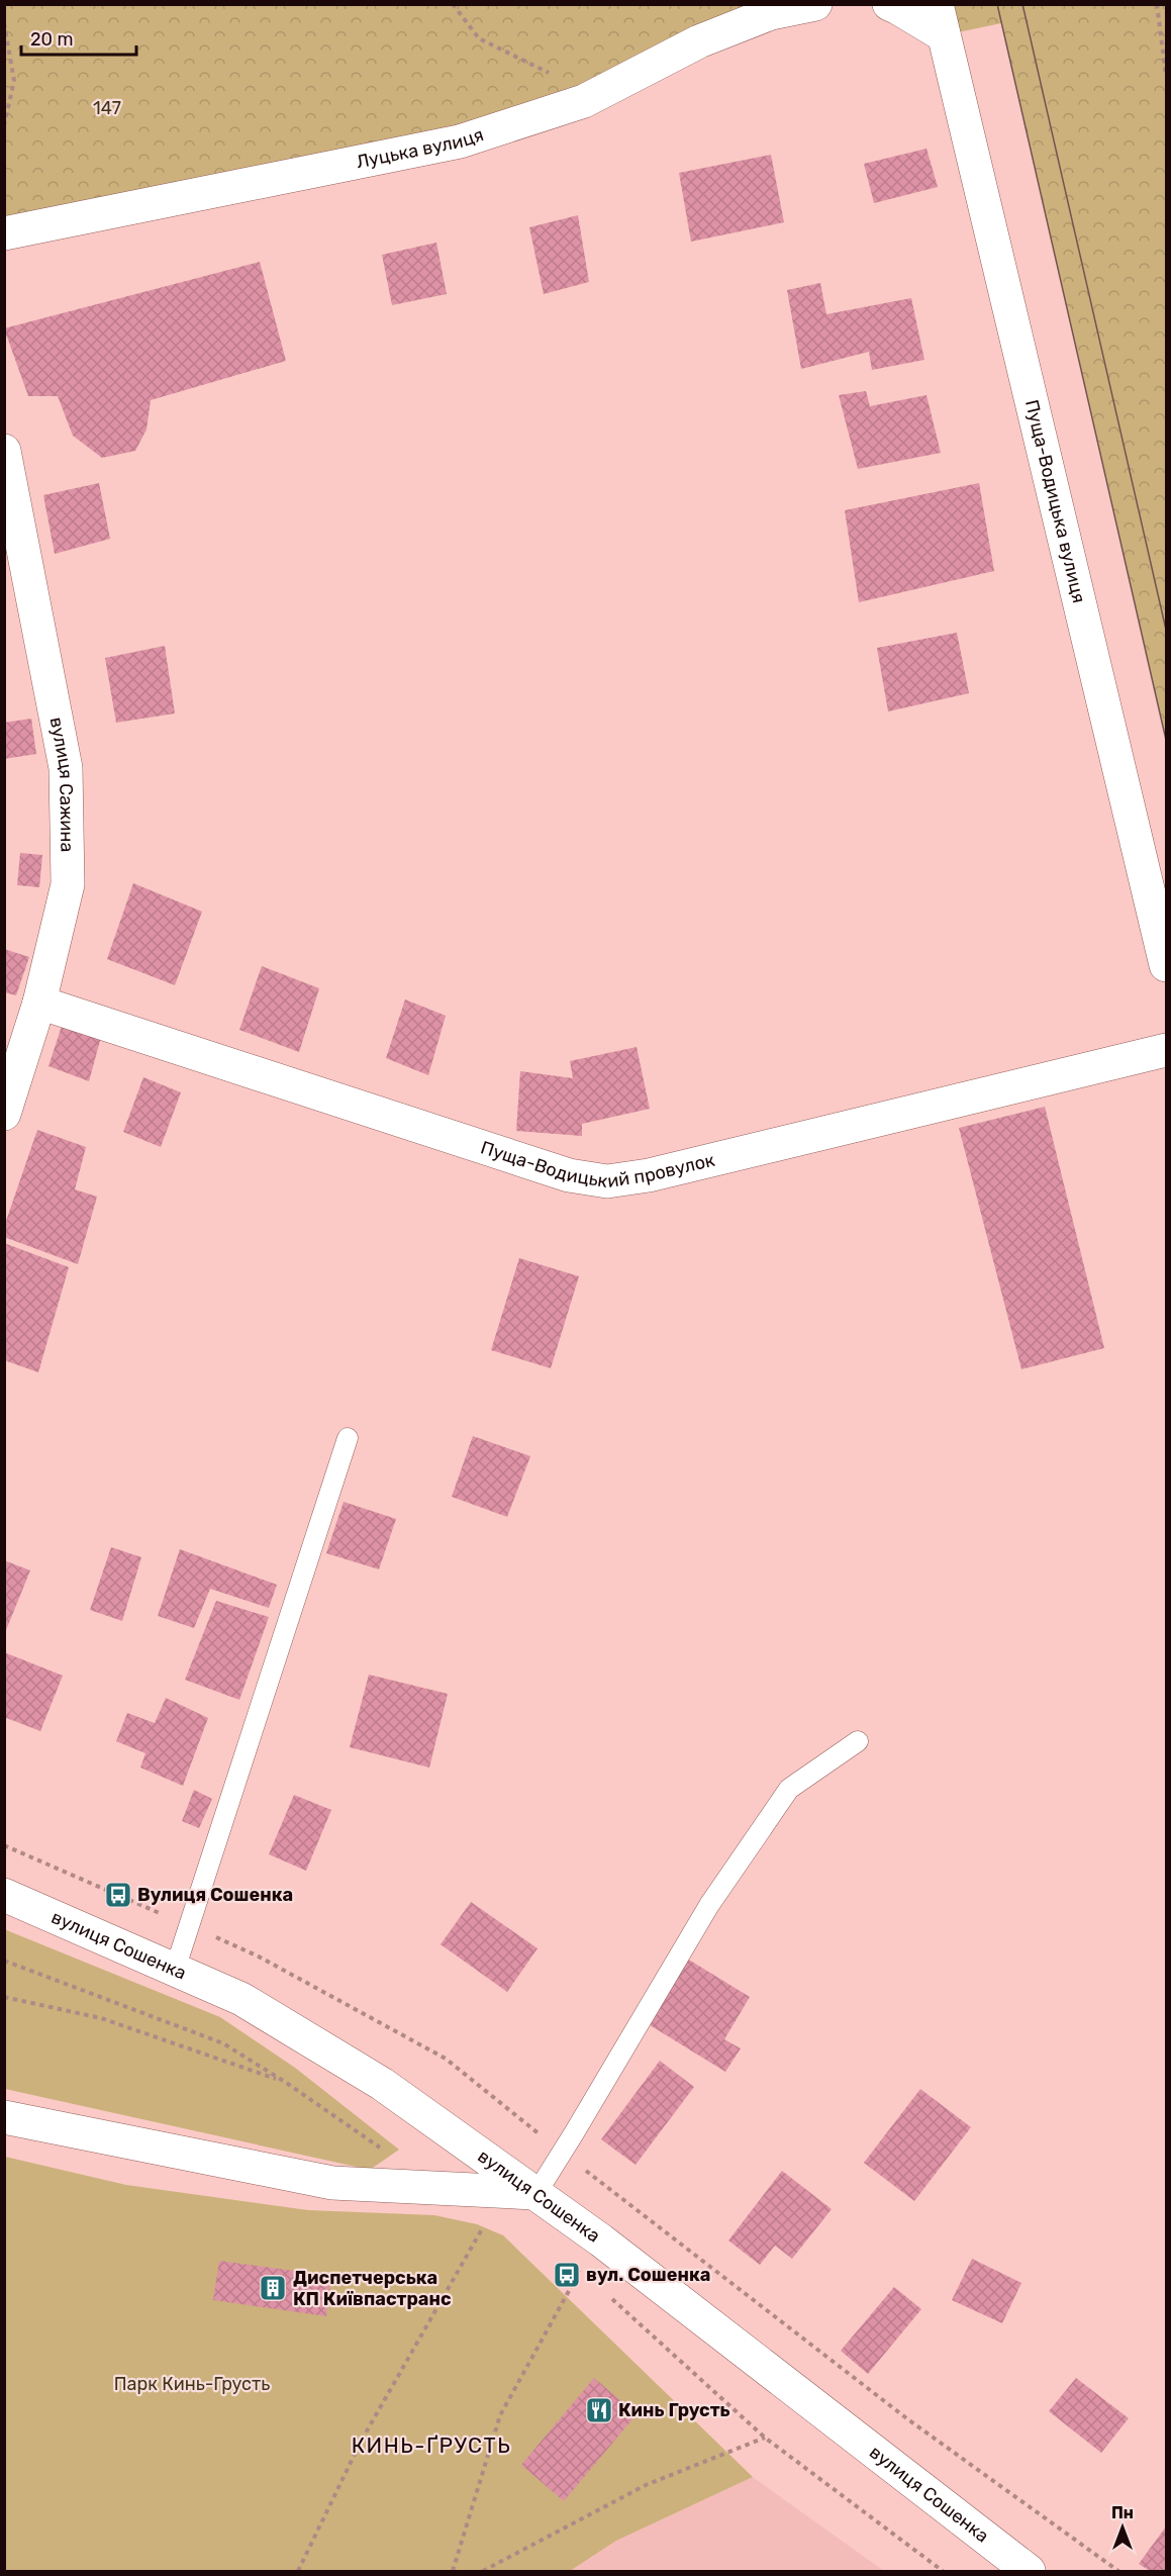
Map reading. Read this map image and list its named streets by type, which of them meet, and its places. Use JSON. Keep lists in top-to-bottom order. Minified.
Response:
{"streets":{"street":["Луцька вулиця","Пуща-Водицька вулиця","вулиця Сажина","Пуща-Водицький провулок","вулиця Сошенка"]},"crossings":[["вулиця Сажина","Пуща-Водицький провулок"]],"districts":["КИНЬ-ҐРУСТЬ"],"parks":["147","Парк Кинь-Грусть"],"places":{"bus stop":["Вулиця Сошенка","вул. Сошенка"],"building":["Диспетчерська КП Київпастранс"],"restaurant":["Кинь Грусть"]},"scale_bar":"20 m","north":"top"}
